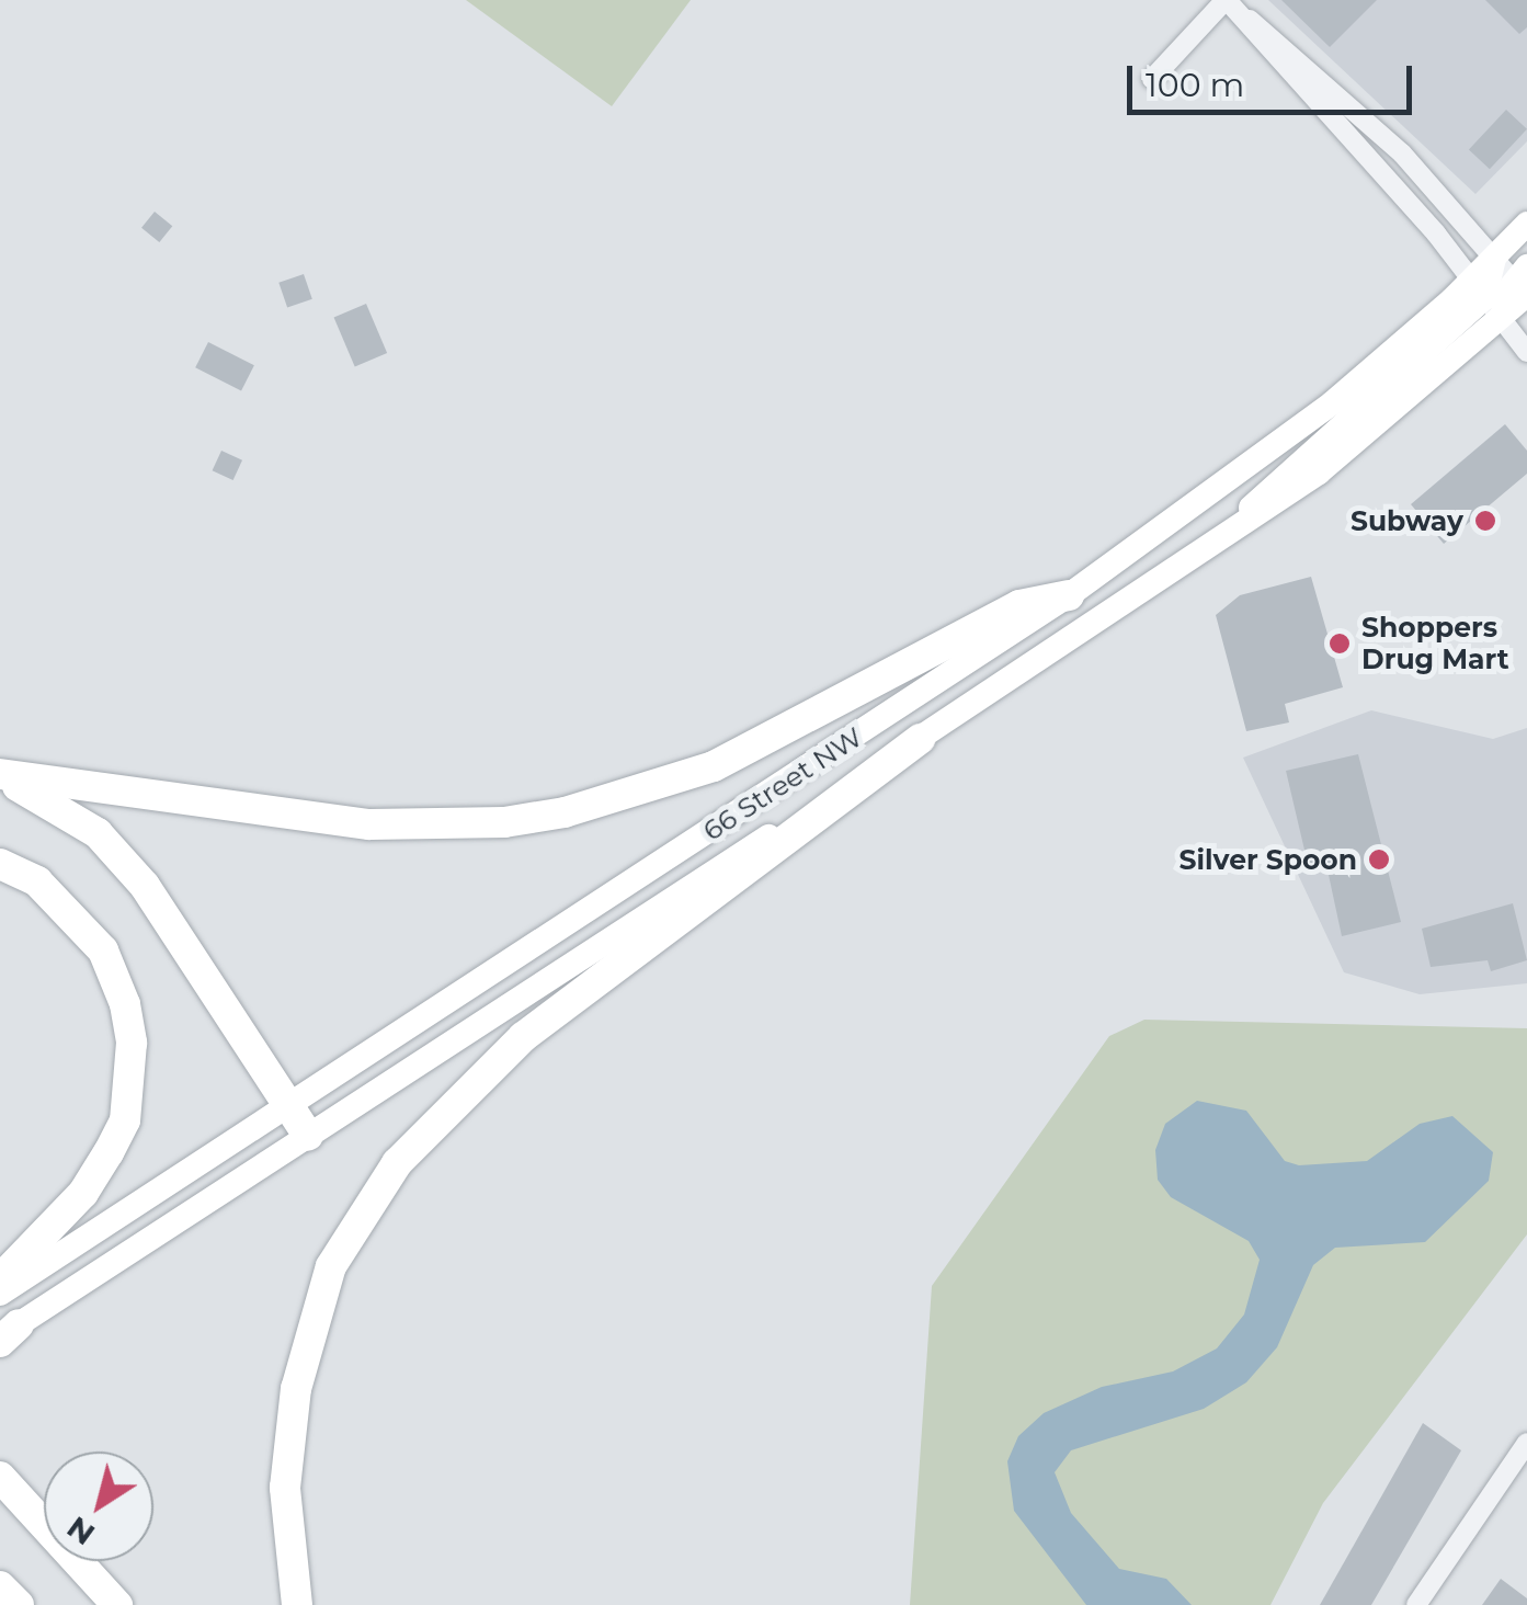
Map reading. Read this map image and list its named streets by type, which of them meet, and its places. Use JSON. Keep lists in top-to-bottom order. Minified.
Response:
{"streets":{"main road":["66 Street NW"]},"places":["Subway","Shoppers Drug Mart","Silver Spoon"],"scale_bar":"100 m","north":"bottom left"}
